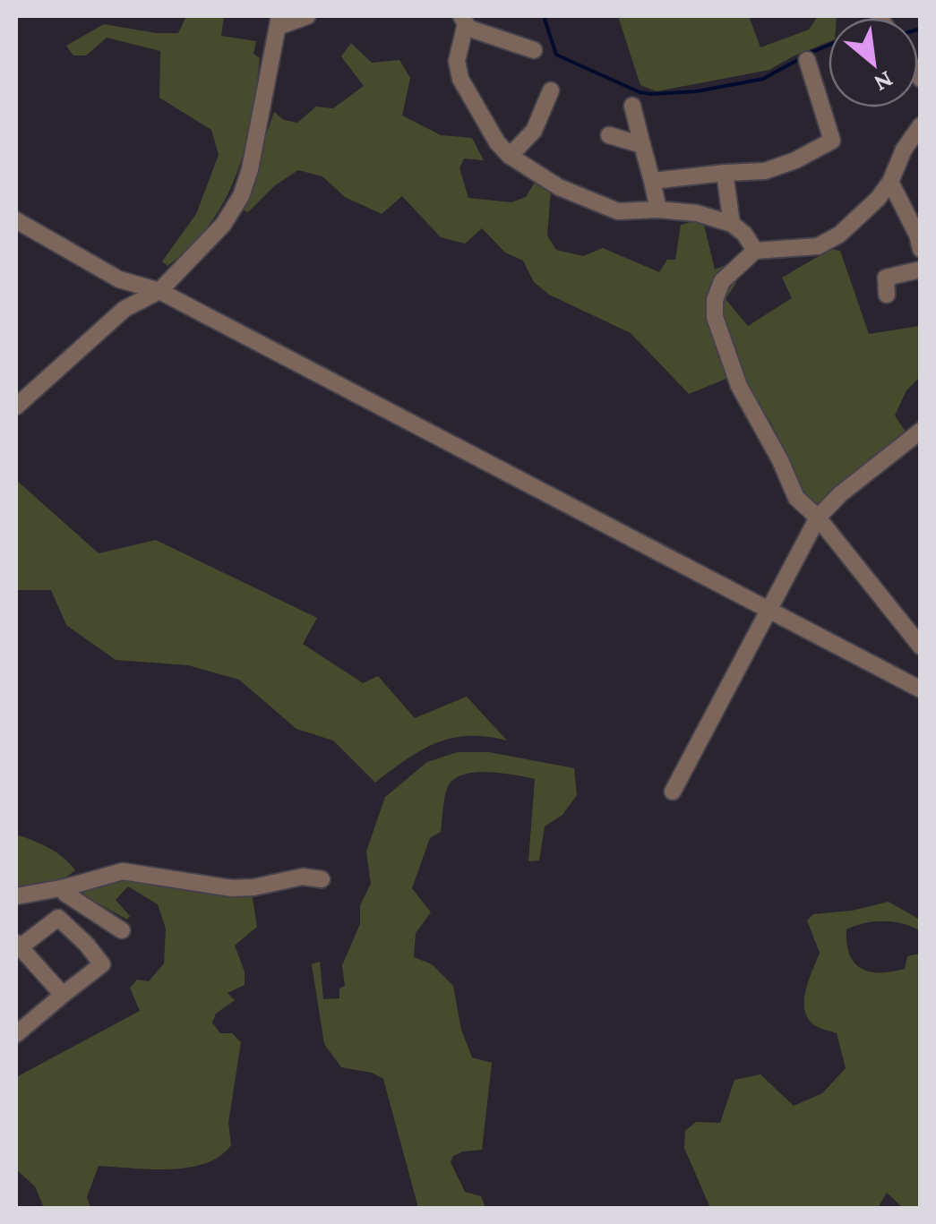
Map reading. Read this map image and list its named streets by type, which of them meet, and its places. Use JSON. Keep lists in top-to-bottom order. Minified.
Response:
{"north":"bottom right"}
